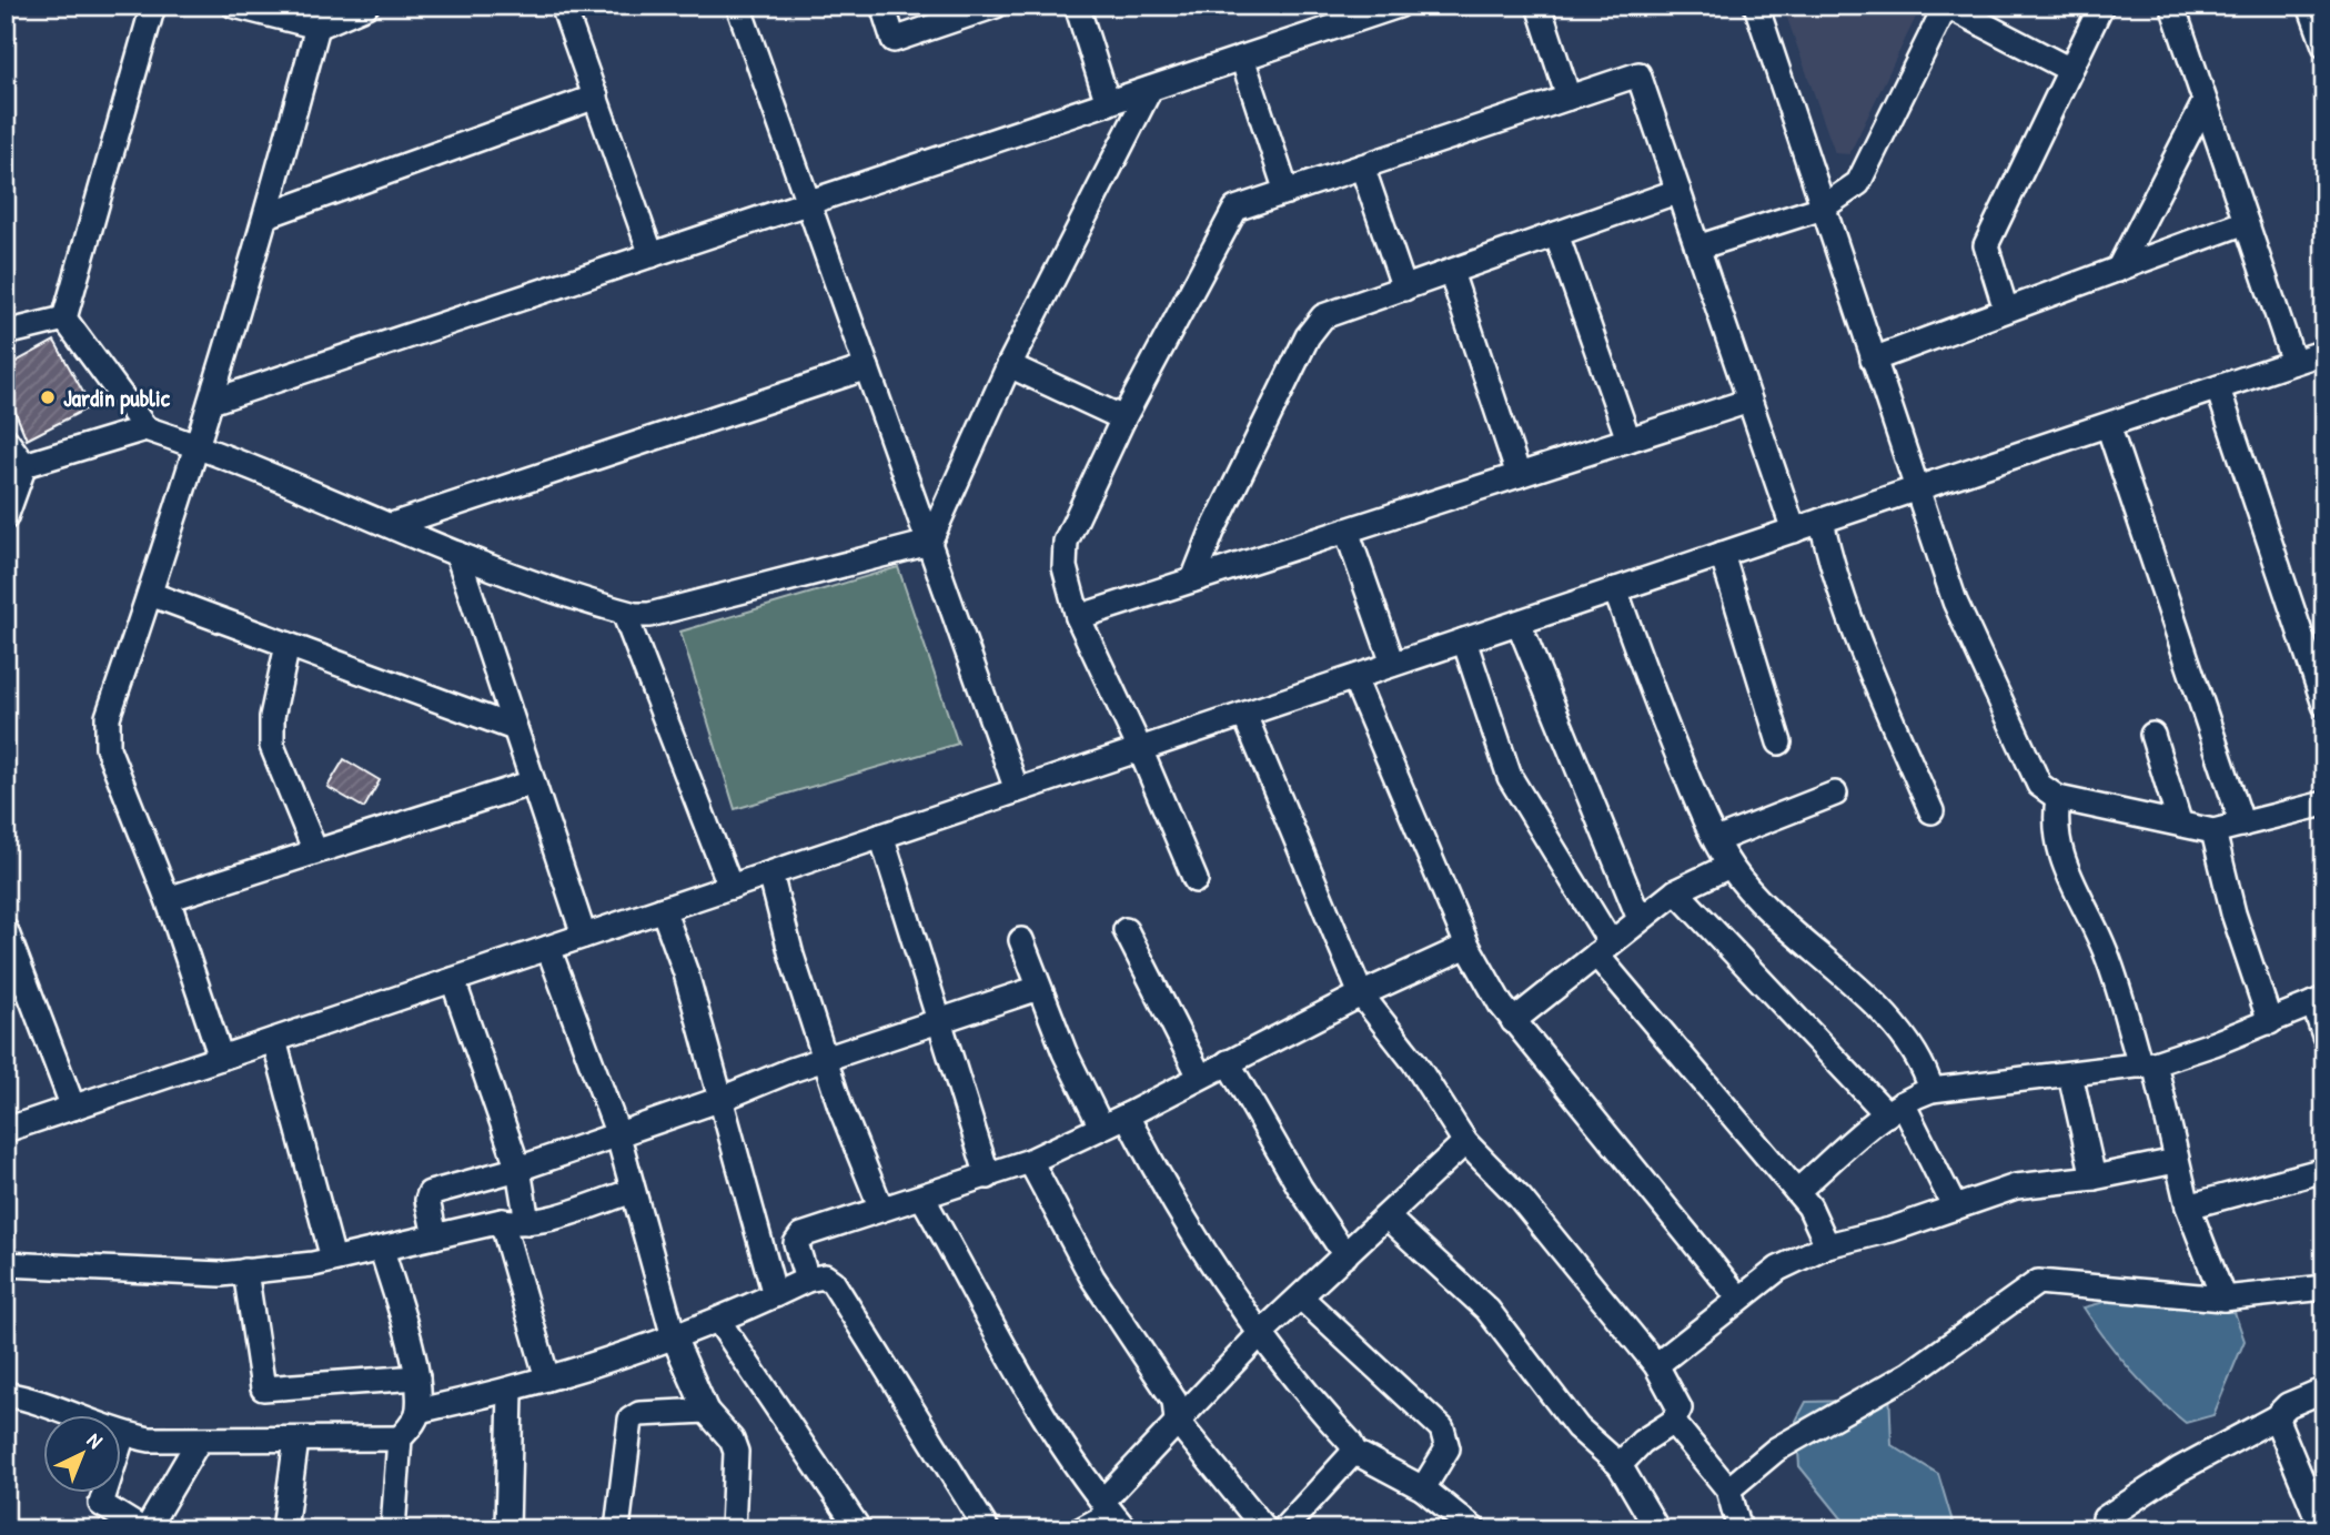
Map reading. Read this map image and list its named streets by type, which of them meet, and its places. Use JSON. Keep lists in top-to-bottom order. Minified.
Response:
{"places":["Jardin public"],"north":"top right"}
